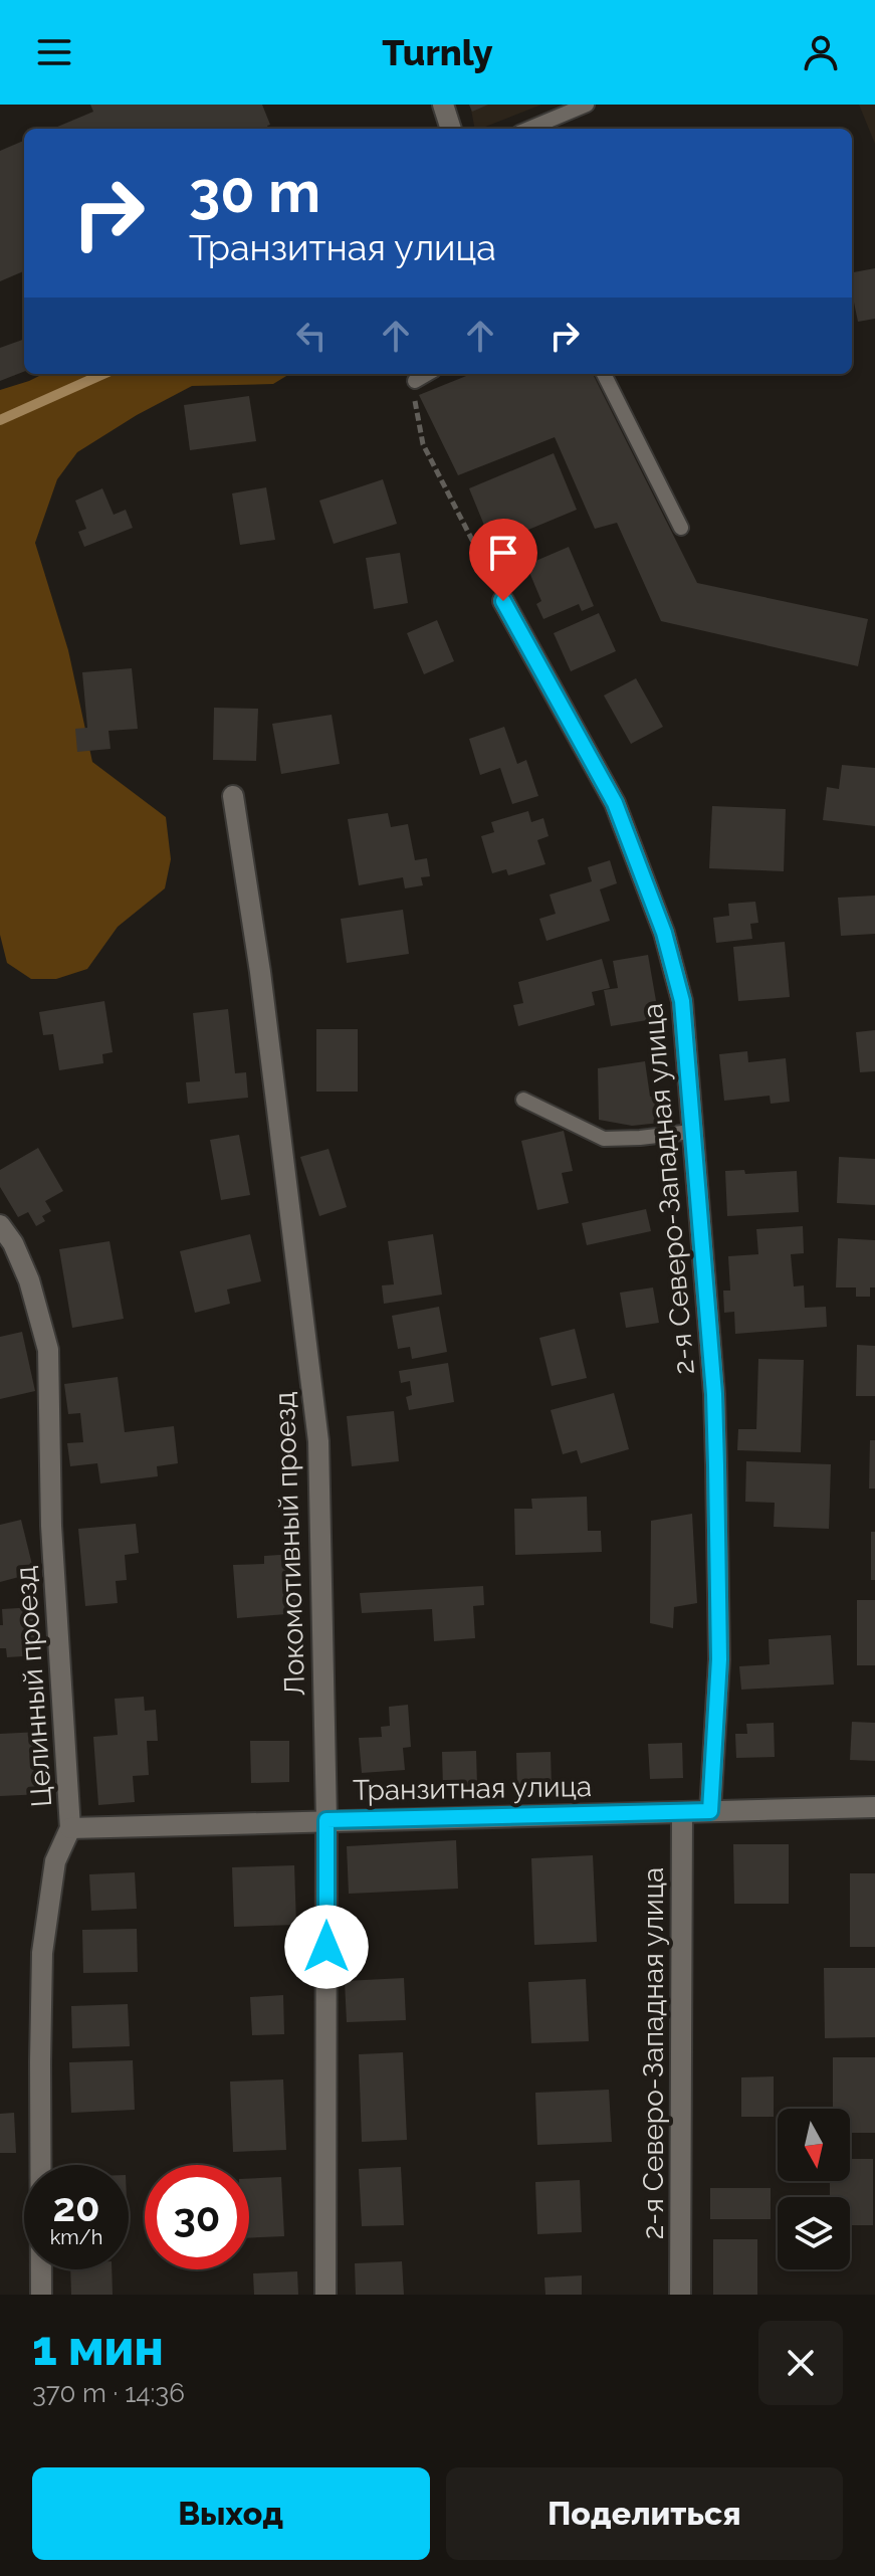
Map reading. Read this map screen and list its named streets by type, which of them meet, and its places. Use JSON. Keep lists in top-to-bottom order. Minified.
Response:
{"streets":{"street":["2-я Северо-Западная улица","Локомотивный проезд","Целинный проезд","Транзитная улица"]},"crossings":[["2-я Северо-Западная улица","Транзитная улица"],["Локомотивный проезд","Транзитная улица"],["Целинный проезд","Транзитная улица"]],"north":"bottom","page":{"header":"Turnly","turn":["30 m","Транзитная улица"],"speed":"20 km/h","limit":"30","heading":["1 мин","370 m · 14:36"],"buttons":["Выход","Поделиться"]}}
